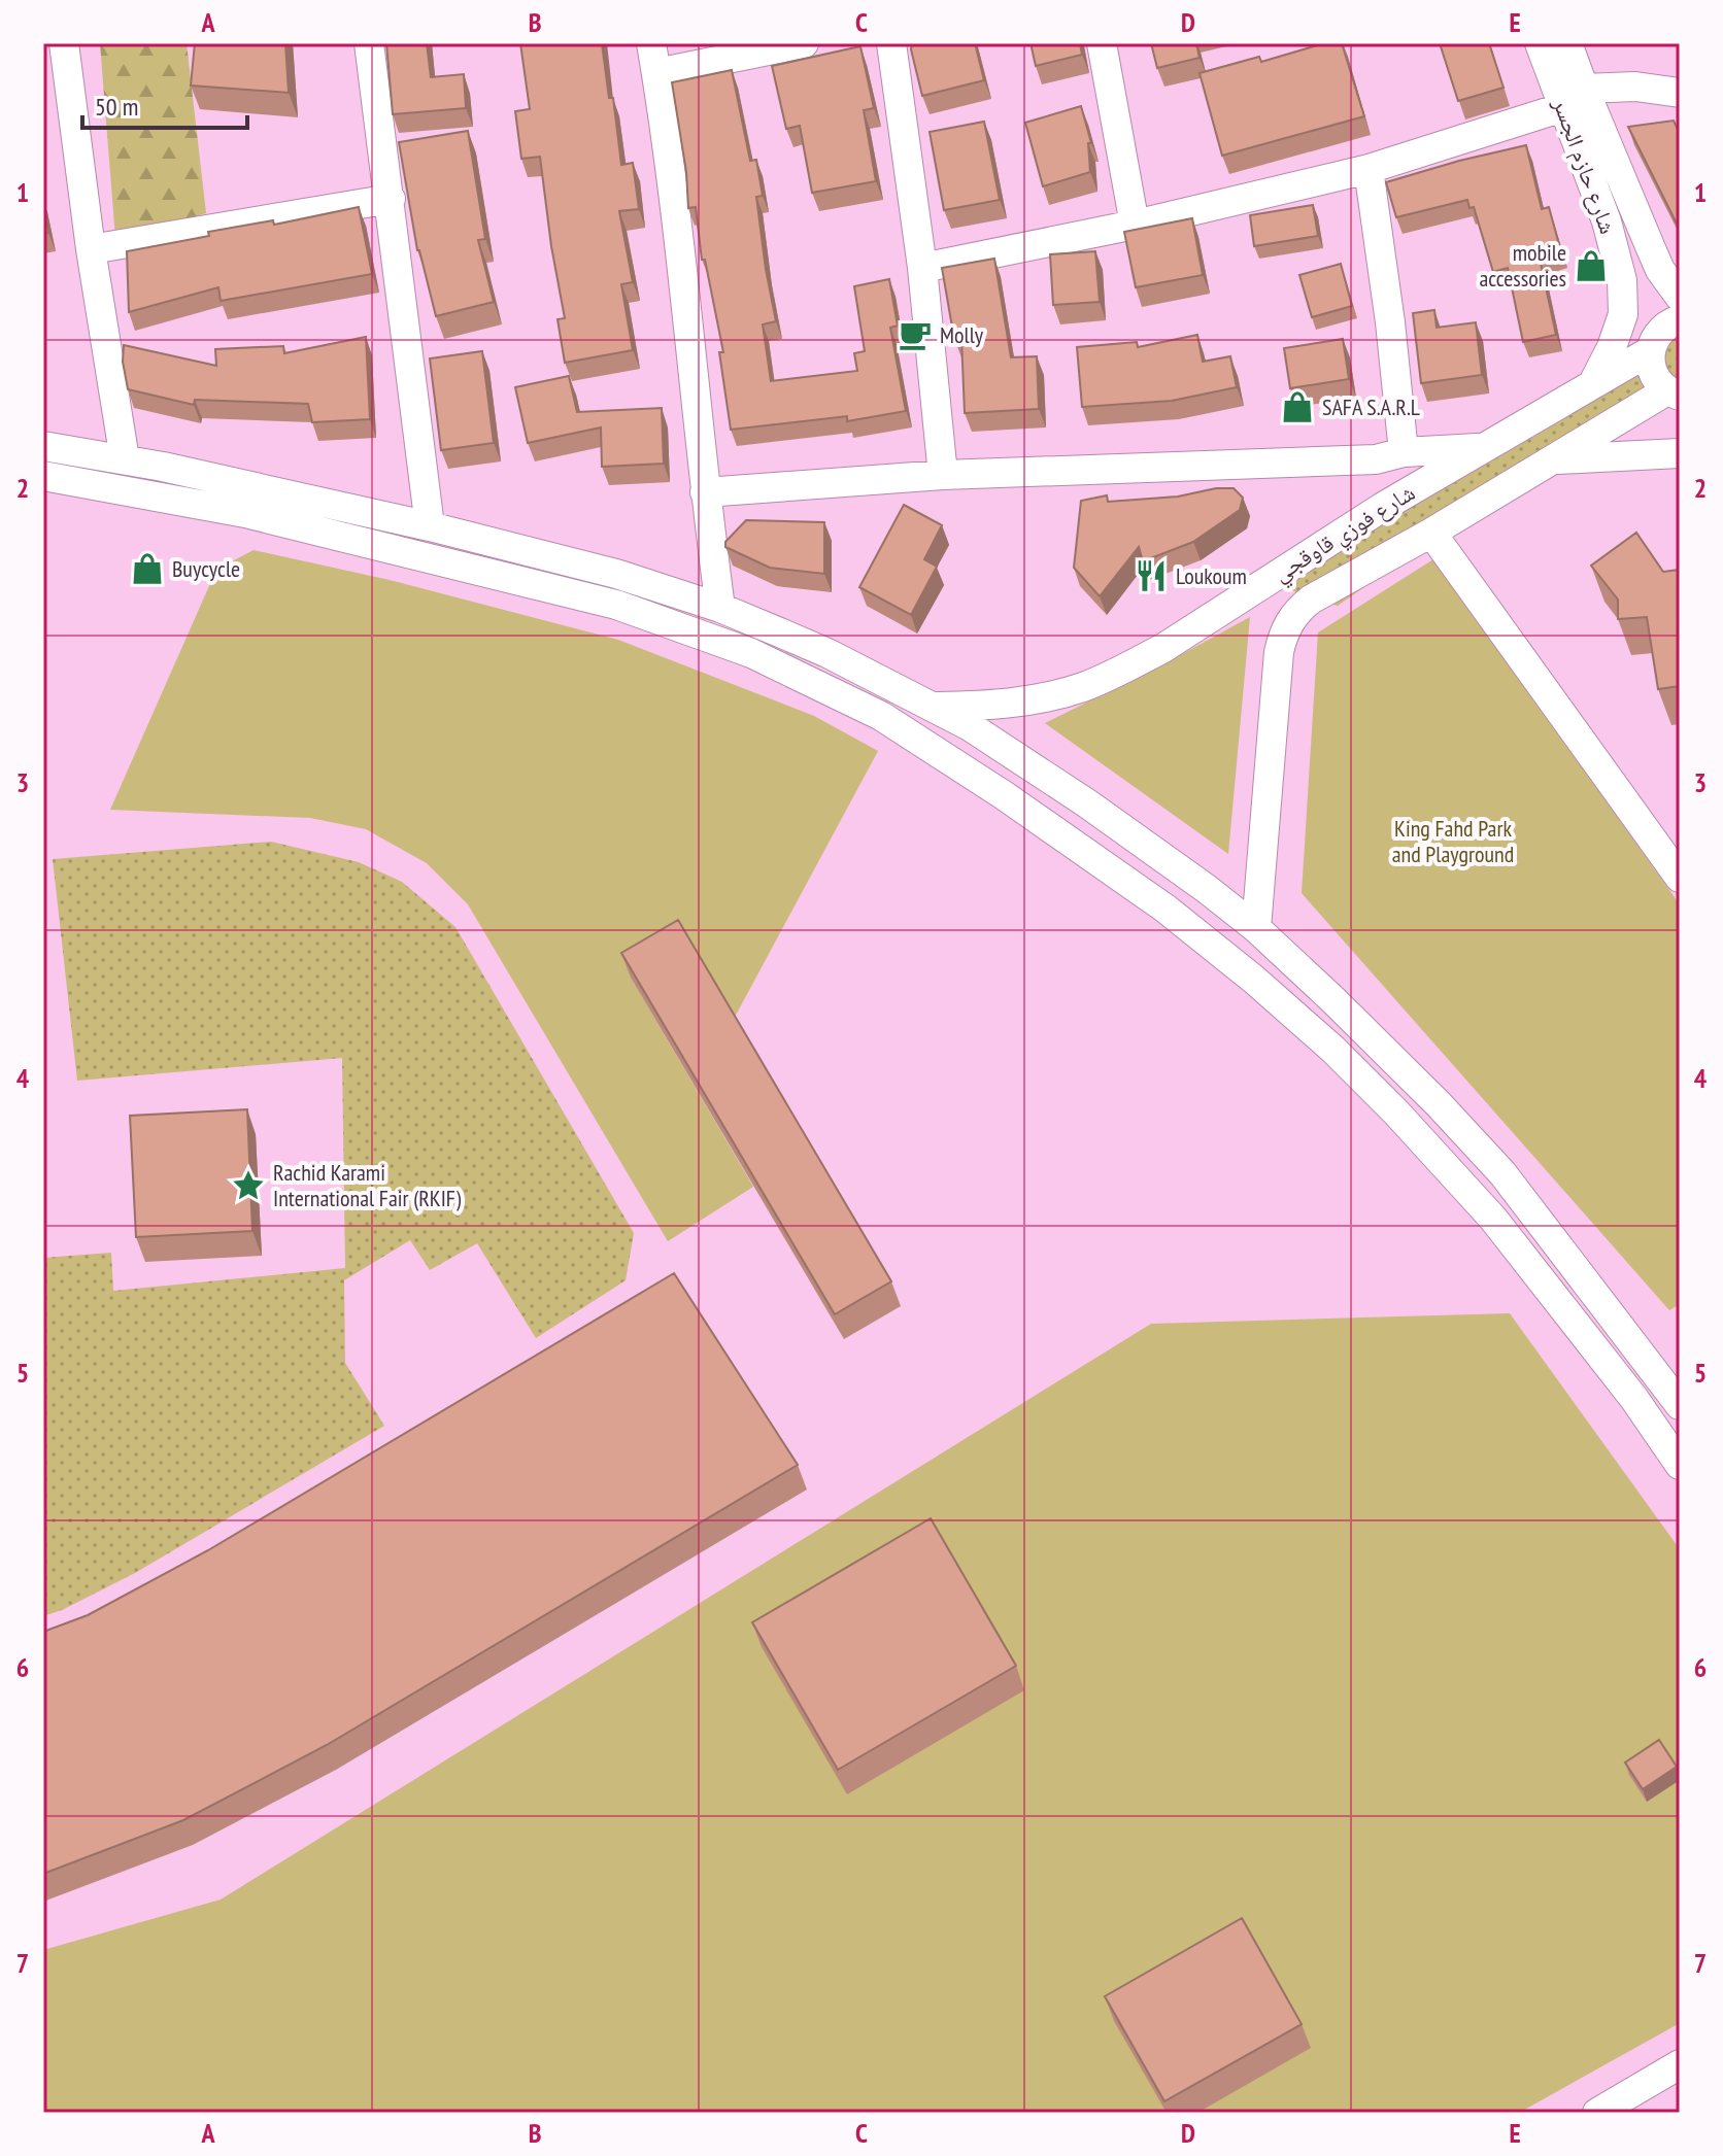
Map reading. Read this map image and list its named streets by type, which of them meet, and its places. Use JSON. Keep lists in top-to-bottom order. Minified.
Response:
{"streets":{"street":["شارع حازم الجسر","شارع فوزي قاوقجي"]},"crossings":[["شارع حازم الجسر","شارع فوزي قاوقجي"]],"parks":["King Fahd Park and Playground"],"places":{"shop":["mobile accessories","SAFA S.A.R.L","Buycycle"],"cafe":["Molly"],"restaurant":["Loukoum"],"place":["Rachid Karami International Fair (RKIF)"]},"scale_bar":"50 m","grid":{"columns":["A","B","C","D","E"],"rows":["1","2","3","4","5","6","7"]}}
